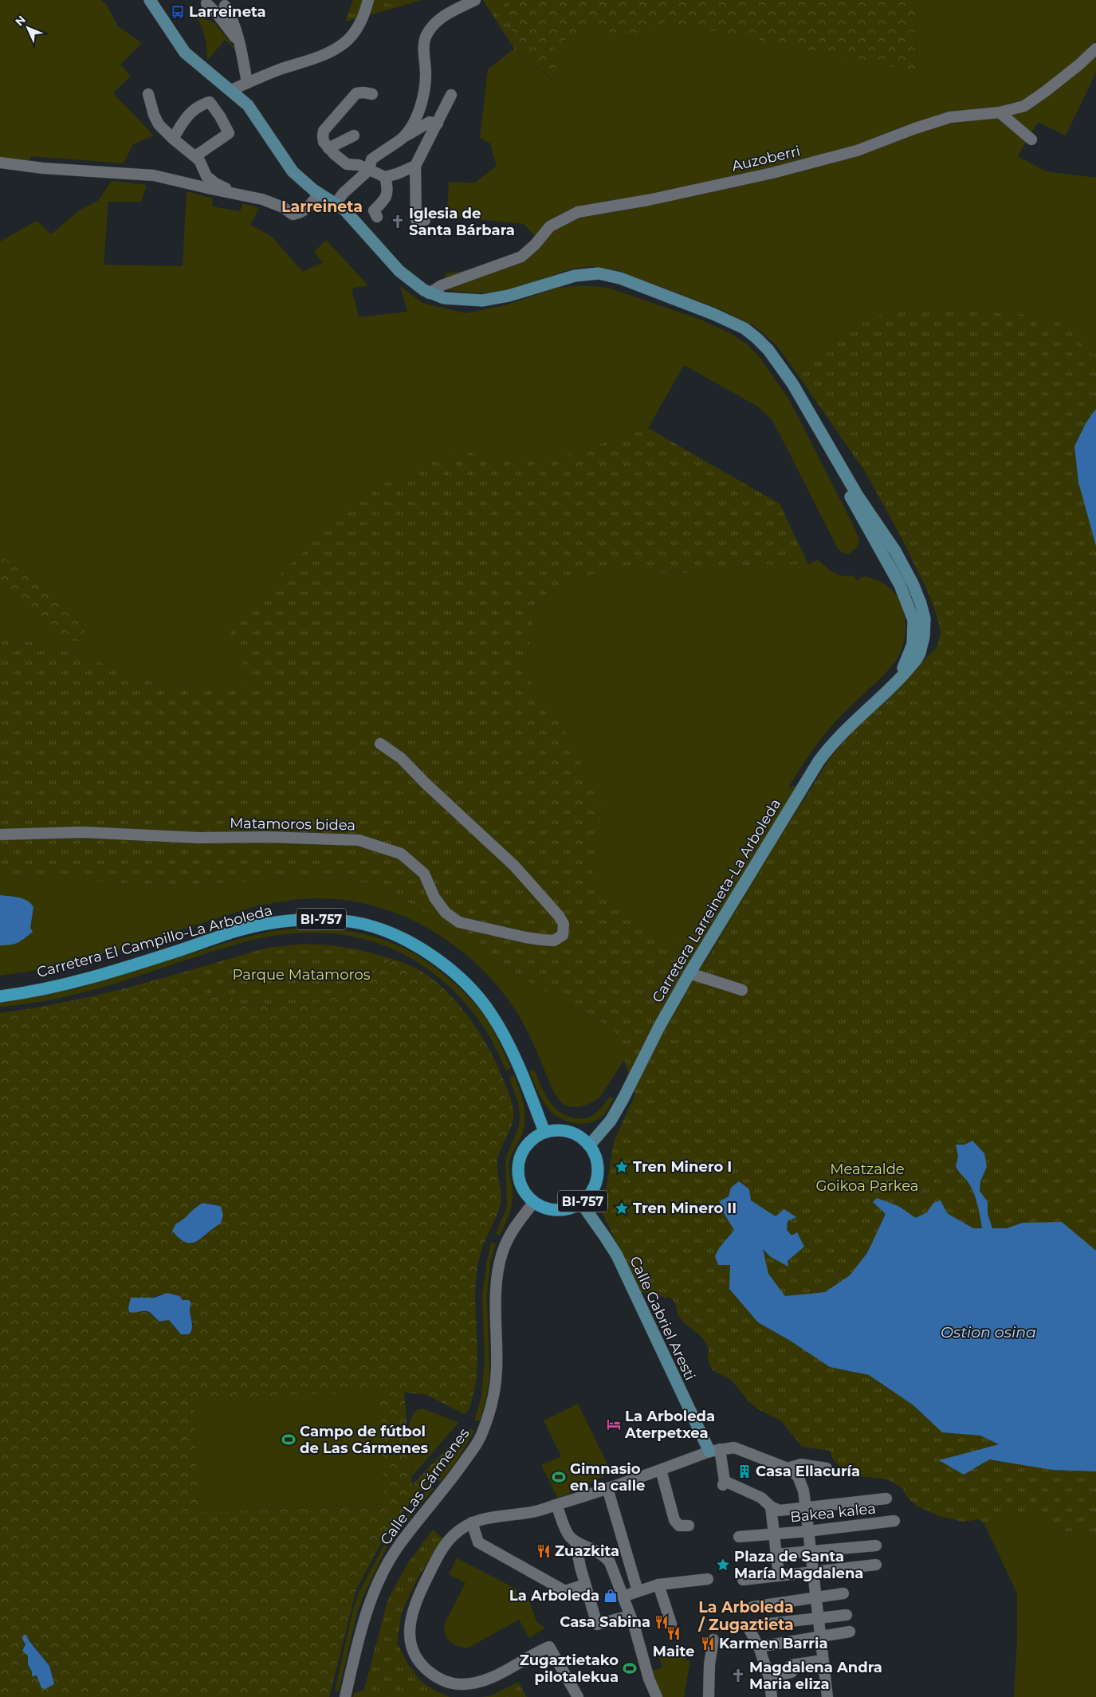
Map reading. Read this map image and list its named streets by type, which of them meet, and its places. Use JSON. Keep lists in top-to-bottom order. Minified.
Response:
{"streets":{"main road":["BI-757","Carretera El Campillo-La Arboleda"],"street":["Auzoberri","Matamoros bidea","Carretera Larreineta-La Arboleda","Calle Gabriel Aresti","Calle Las Cármenes","Bakea kalea"]},"crossings":[["Auzoberri","Carretera Larreineta-La Arboleda"],["Carretera Larreineta-La Arboleda","BI-757"],["Carretera Larreineta-La Arboleda","Carretera El Campillo-La Arboleda"],["Carretera Larreineta-La Arboleda","Calle Gabriel Aresti"],["Carretera Larreineta-La Arboleda","Calle Las Cármenes"],["BI-757","Carretera El Campillo-La Arboleda"],["BI-757","Calle Gabriel Aresti"],["BI-757","Calle Las Cármenes"],["Carretera El Campillo-La Arboleda","Calle Gabriel Aresti"],["Carretera El Campillo-La Arboleda","Calle Las Cármenes"],["Calle Gabriel Aresti","Calle Las Cármenes"]],"districts":["Larreineta","La Arboleda / Zugaztieta"],"water":["Ostion osina"],"parks":["Parque Matamoros","Meatzalde Goikoa Parkea"],"places":{"bus stop":["Larreineta"],"church":["Iglesia de Santa Bárbara","Magdalena Andra Maria eliza"],"place":["Tren Minero I","Tren Minero II","Plaza de Santa María Magdalena"],"hotel":["La Arboleda Aterpetxea"],"sports":["Campo de fútbol de Las Cármenes","Gimnasio en la calle","Zugaztietako pilotalekua"],"building":["Casa Ellacuría"],"restaurant":["Zuazkita","Casa Sabina","Maite","Karmen Barria"],"shop":["La Arboleda"]},"north":"top left"}
